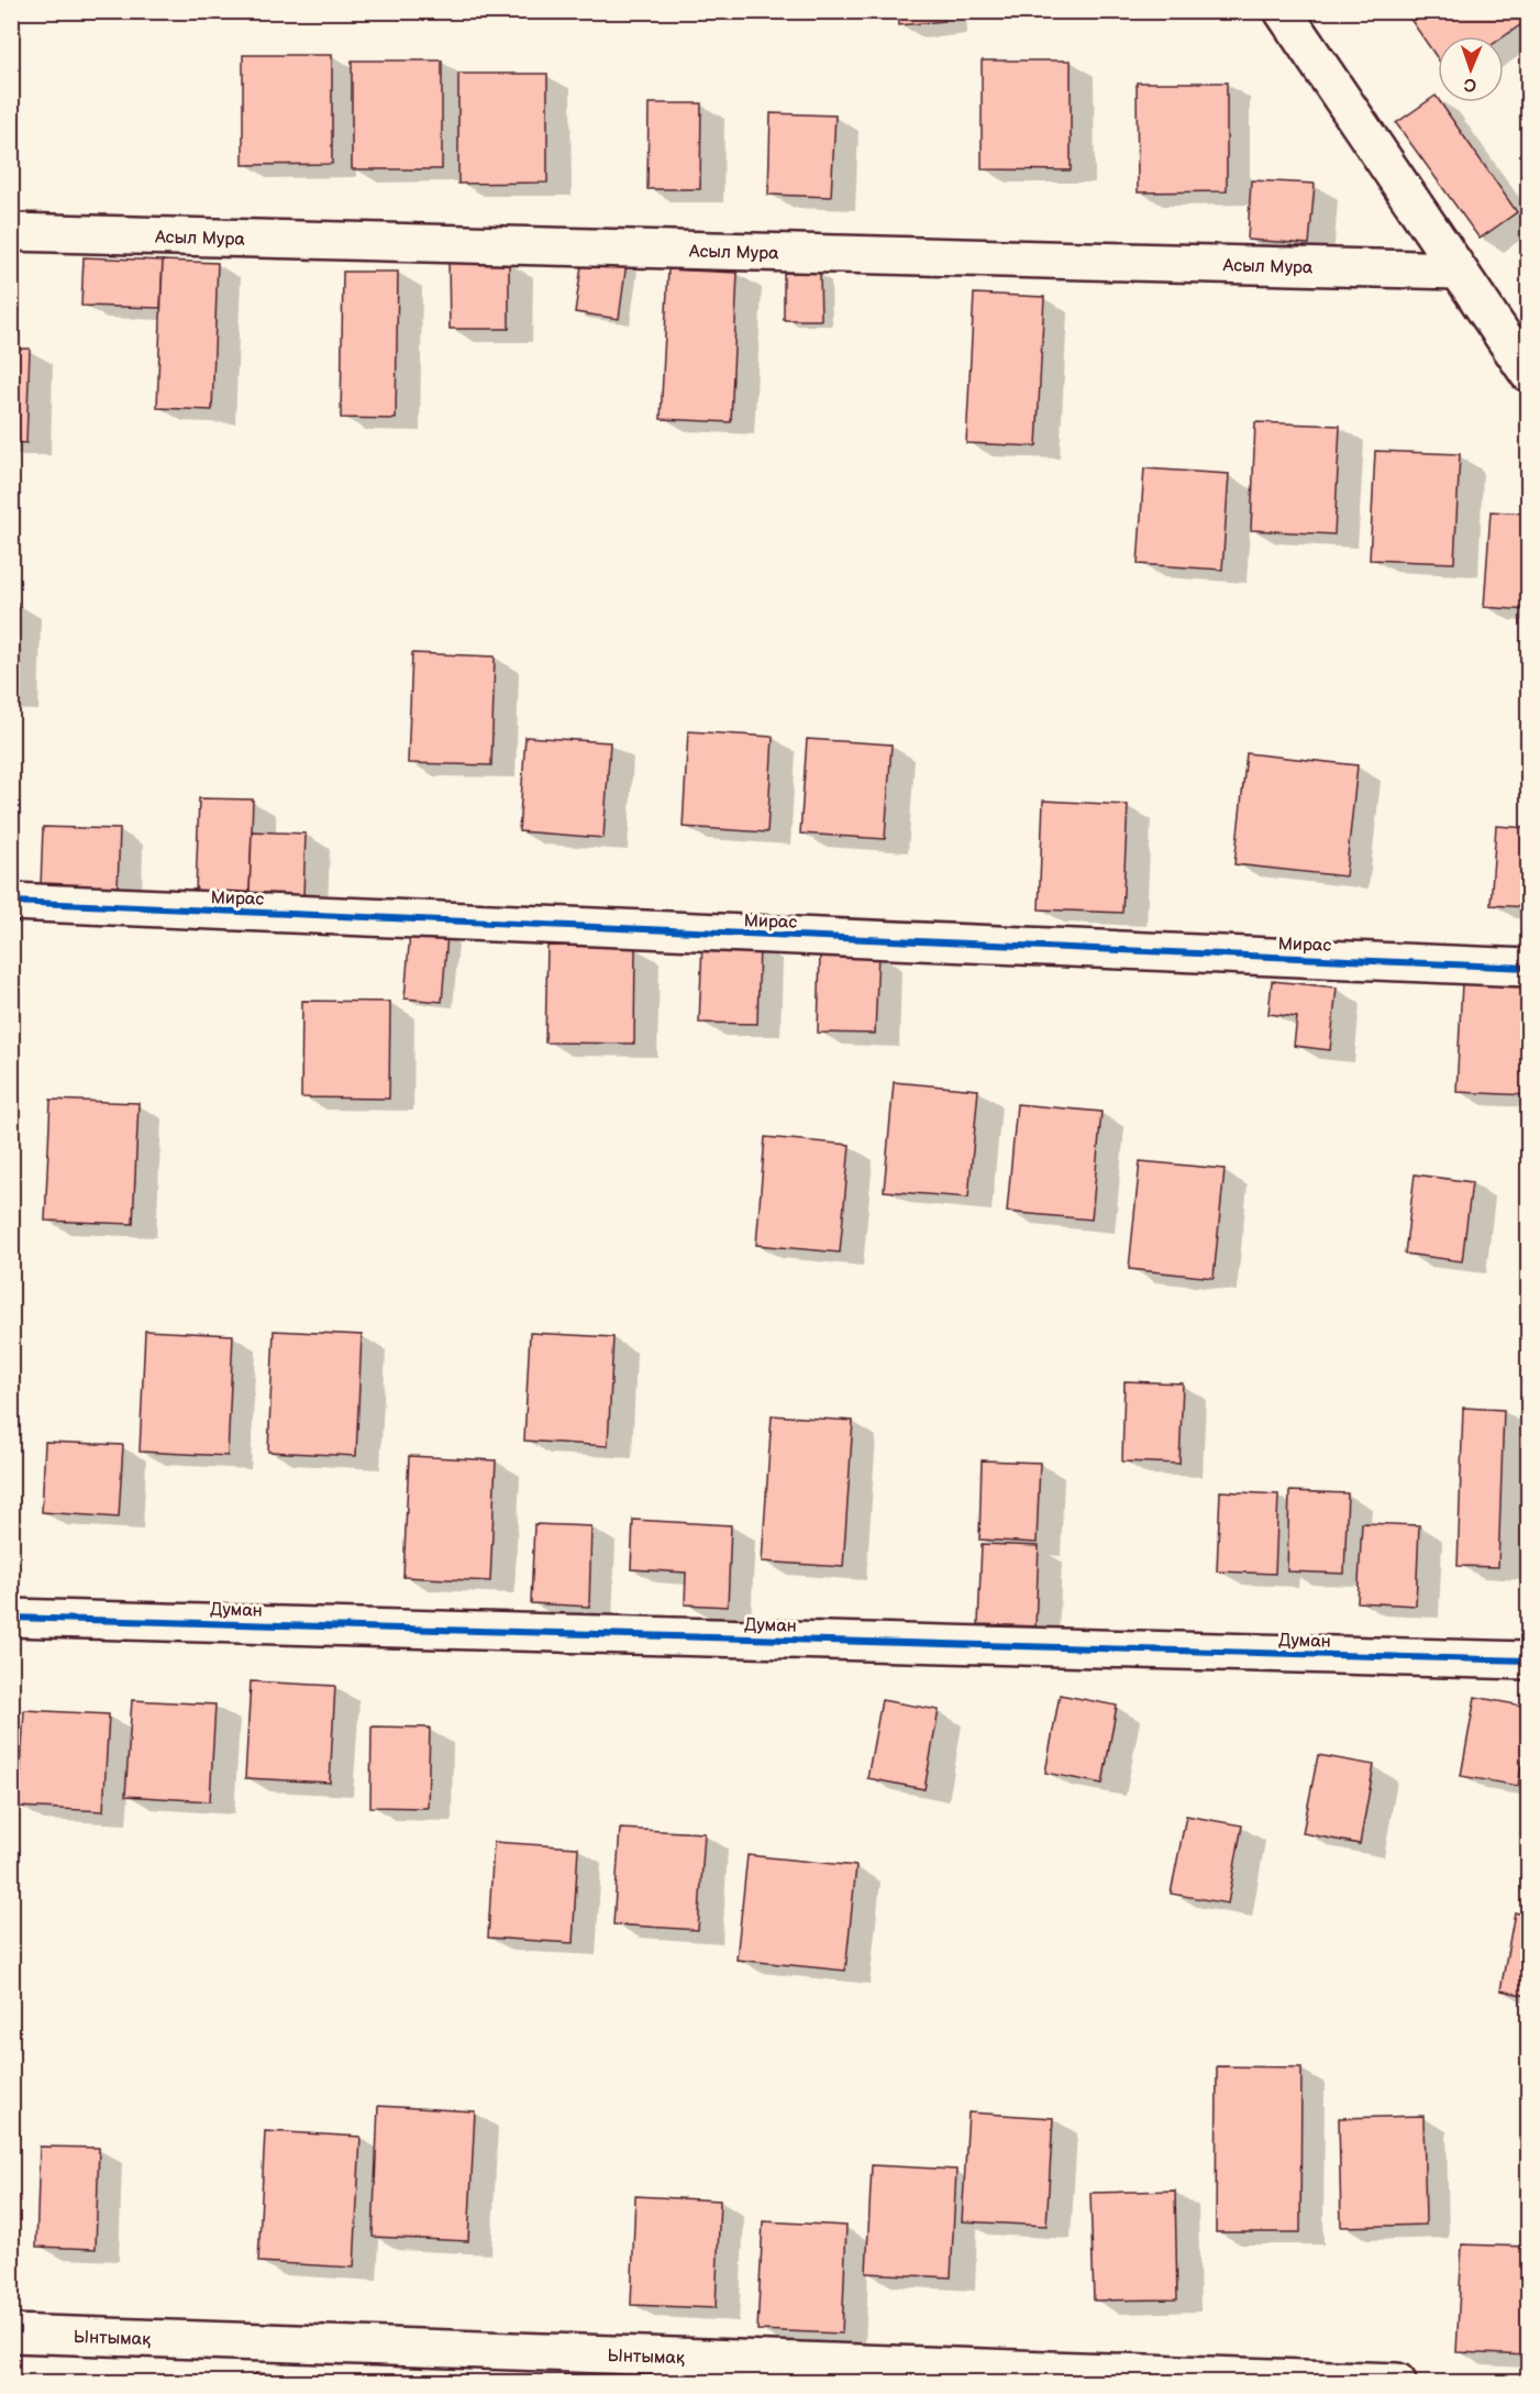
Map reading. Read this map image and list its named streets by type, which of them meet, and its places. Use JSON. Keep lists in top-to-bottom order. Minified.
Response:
{"streets":{"street":["Асыл Мура","Мирас","Думан","Ынтымақ"]},"north":"bottom"}
